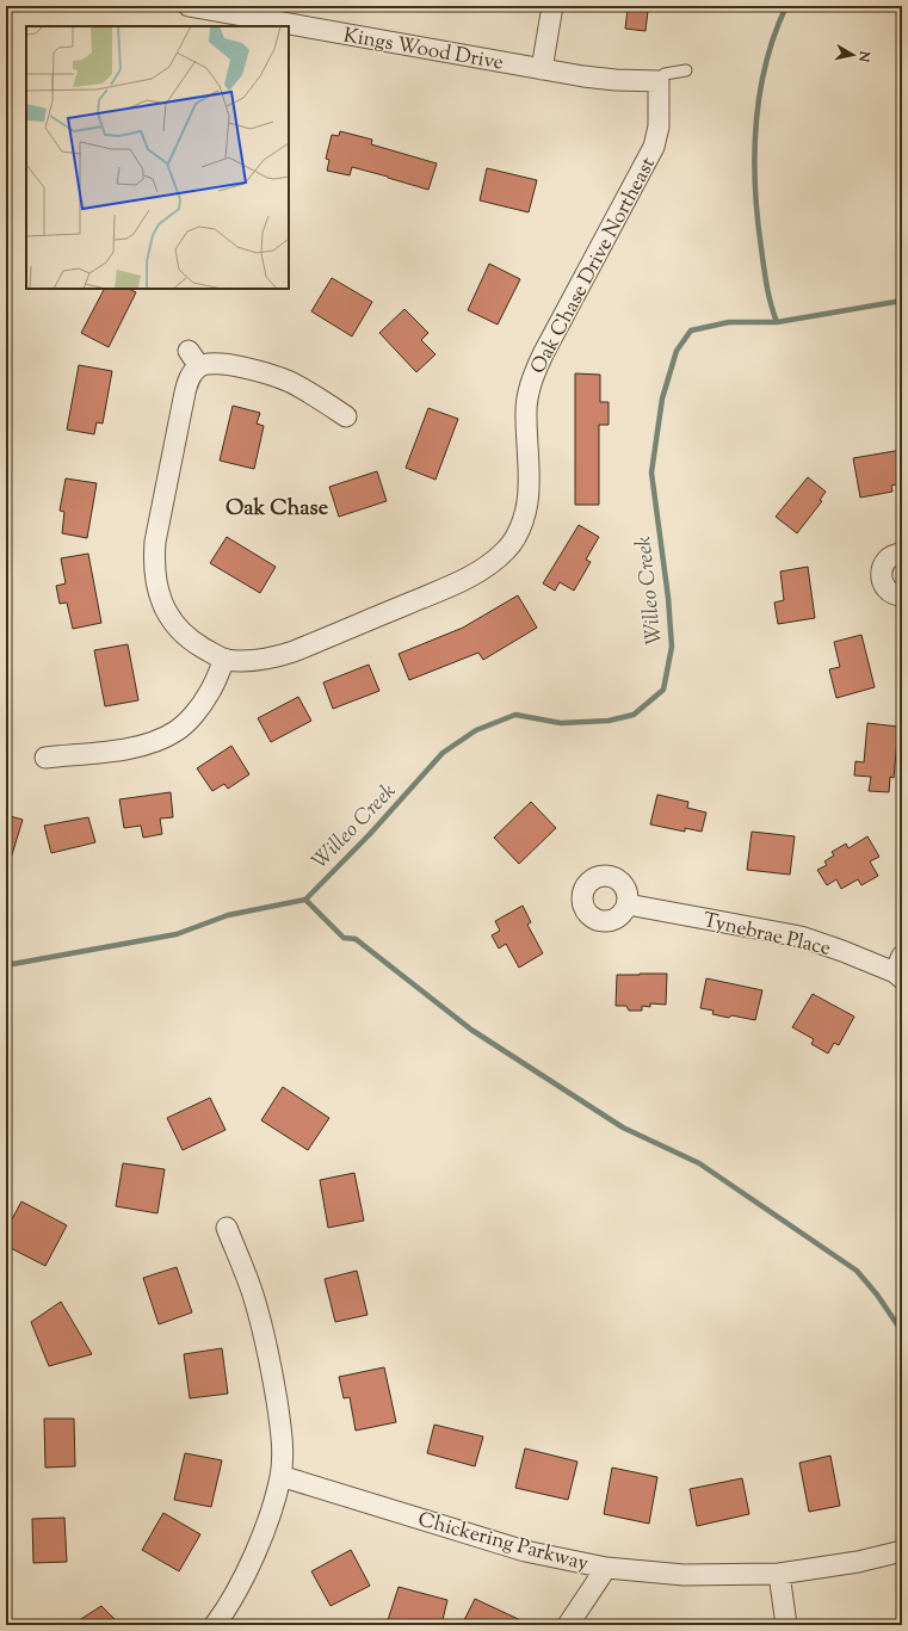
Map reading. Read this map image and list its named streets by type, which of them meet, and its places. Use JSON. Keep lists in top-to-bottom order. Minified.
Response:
{"streets":{"street":["Kings Wood Drive","Oak Chase Drive Northeast","Tynebrae Place","Chickering Parkway"]},"crossings":[["Kings Wood Drive","Oak Chase Drive Northeast"]],"districts":["Oak Chase"],"water":["Willeo Creek"],"north":"right"}
